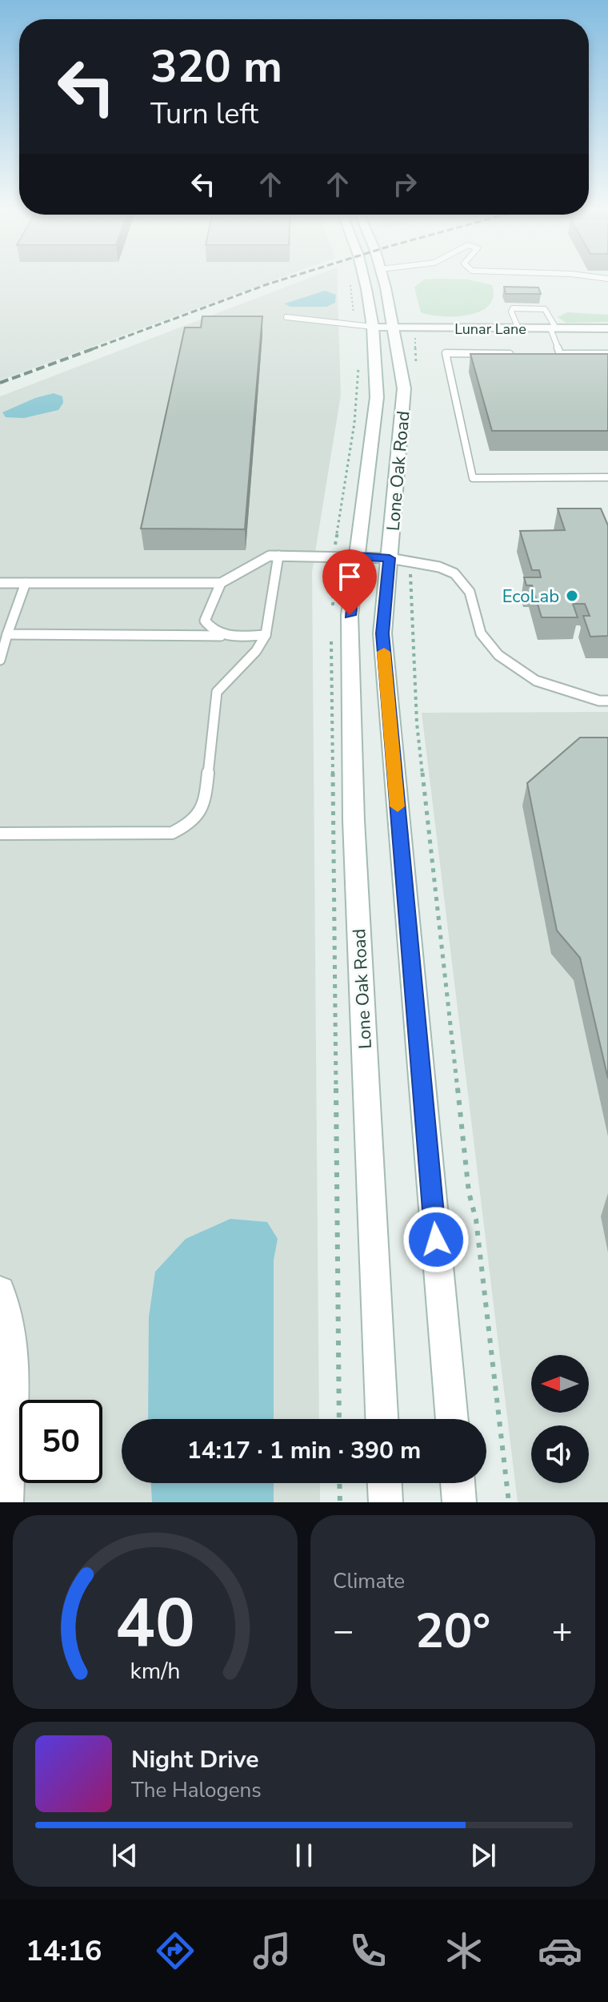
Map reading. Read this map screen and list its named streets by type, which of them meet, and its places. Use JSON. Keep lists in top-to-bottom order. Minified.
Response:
{"streets":{"main road":["Lunar Lane","Lone Oak Road"]},"crossings":[["Lunar Lane","Lone Oak Road"]],"places":["EcoLab"],"north":"left","page":{"turn":["320 m","Turn left"],"limit":"50","trip":"14:17 · 1 min · 390 m","tile":"Climate","heat":["−","20°","+"],"song":["Night Drive","The Halogens"],"tabs":"14:16","gauge":["40","km/h"]}}
